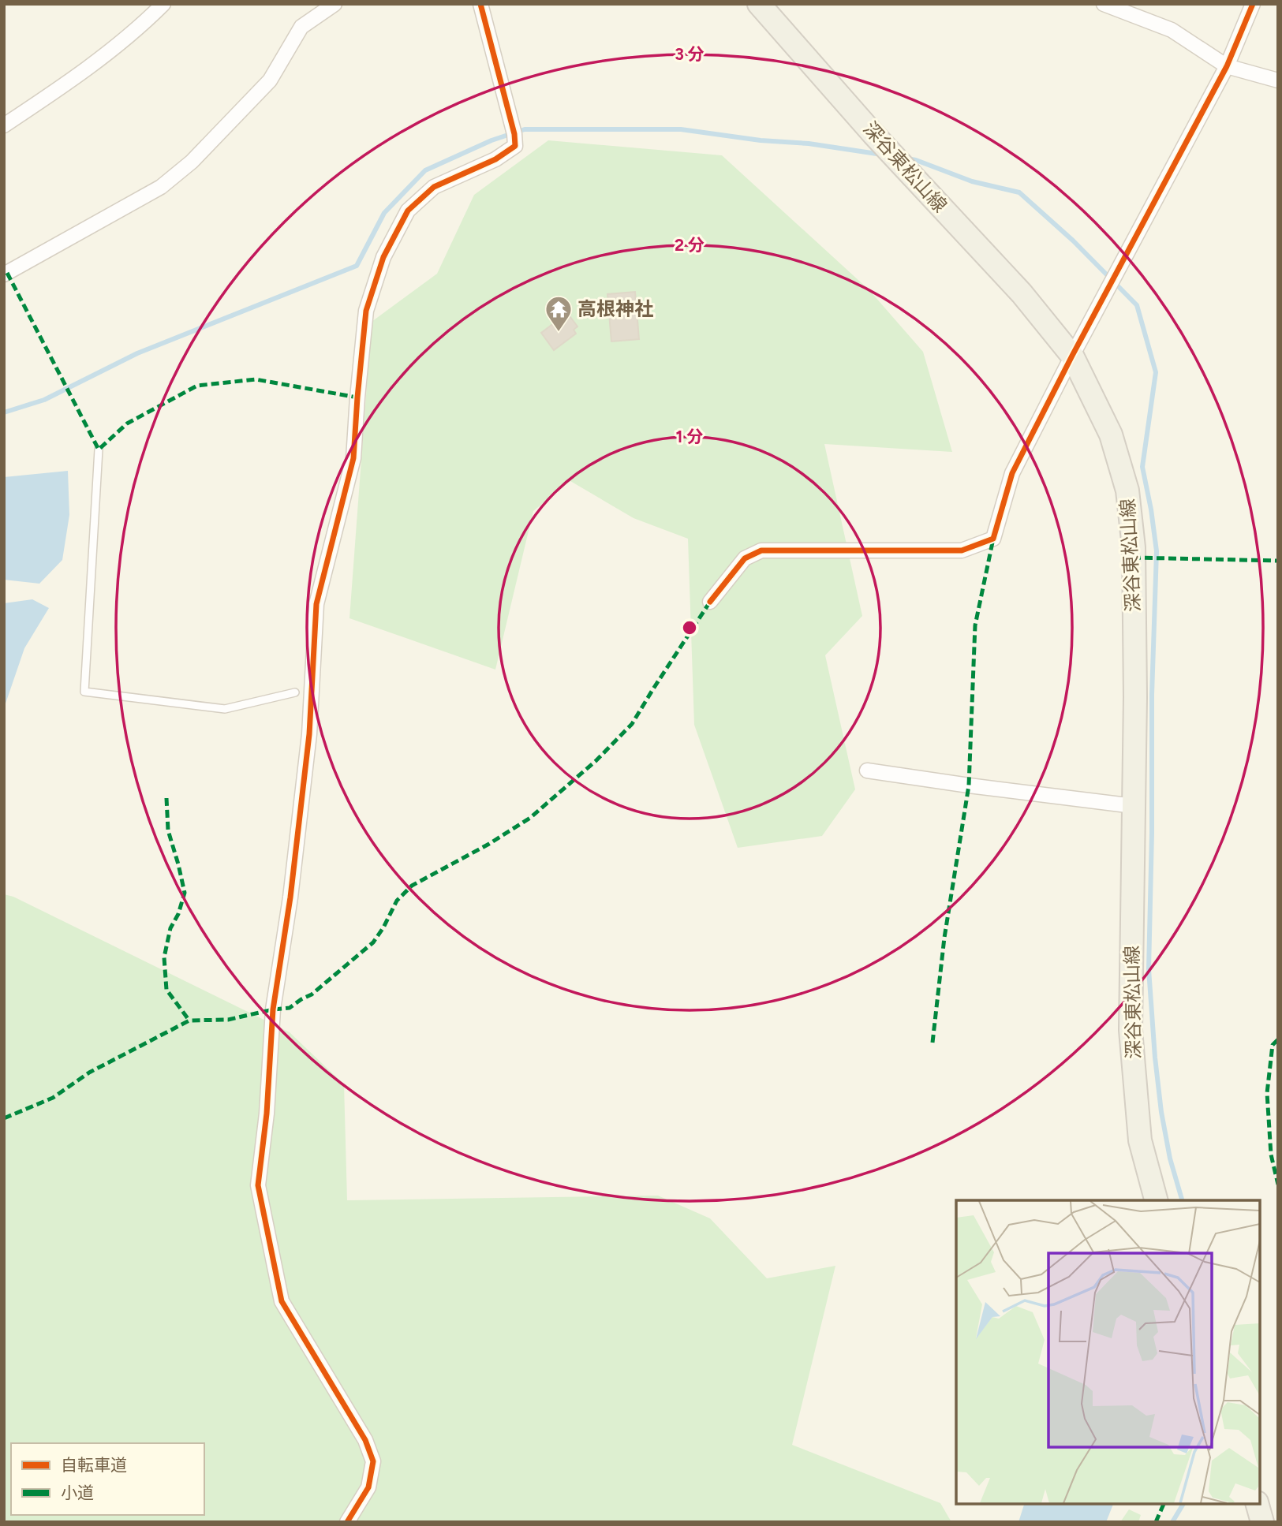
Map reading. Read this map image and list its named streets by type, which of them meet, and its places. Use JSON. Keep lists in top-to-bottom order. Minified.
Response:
{"streets":{"main road":["深谷東松山線"]},"places":{"temple":["高根神社"]},"legend":["自転車道","小道"],"rings":["3 分","2 分","1 分"]}
